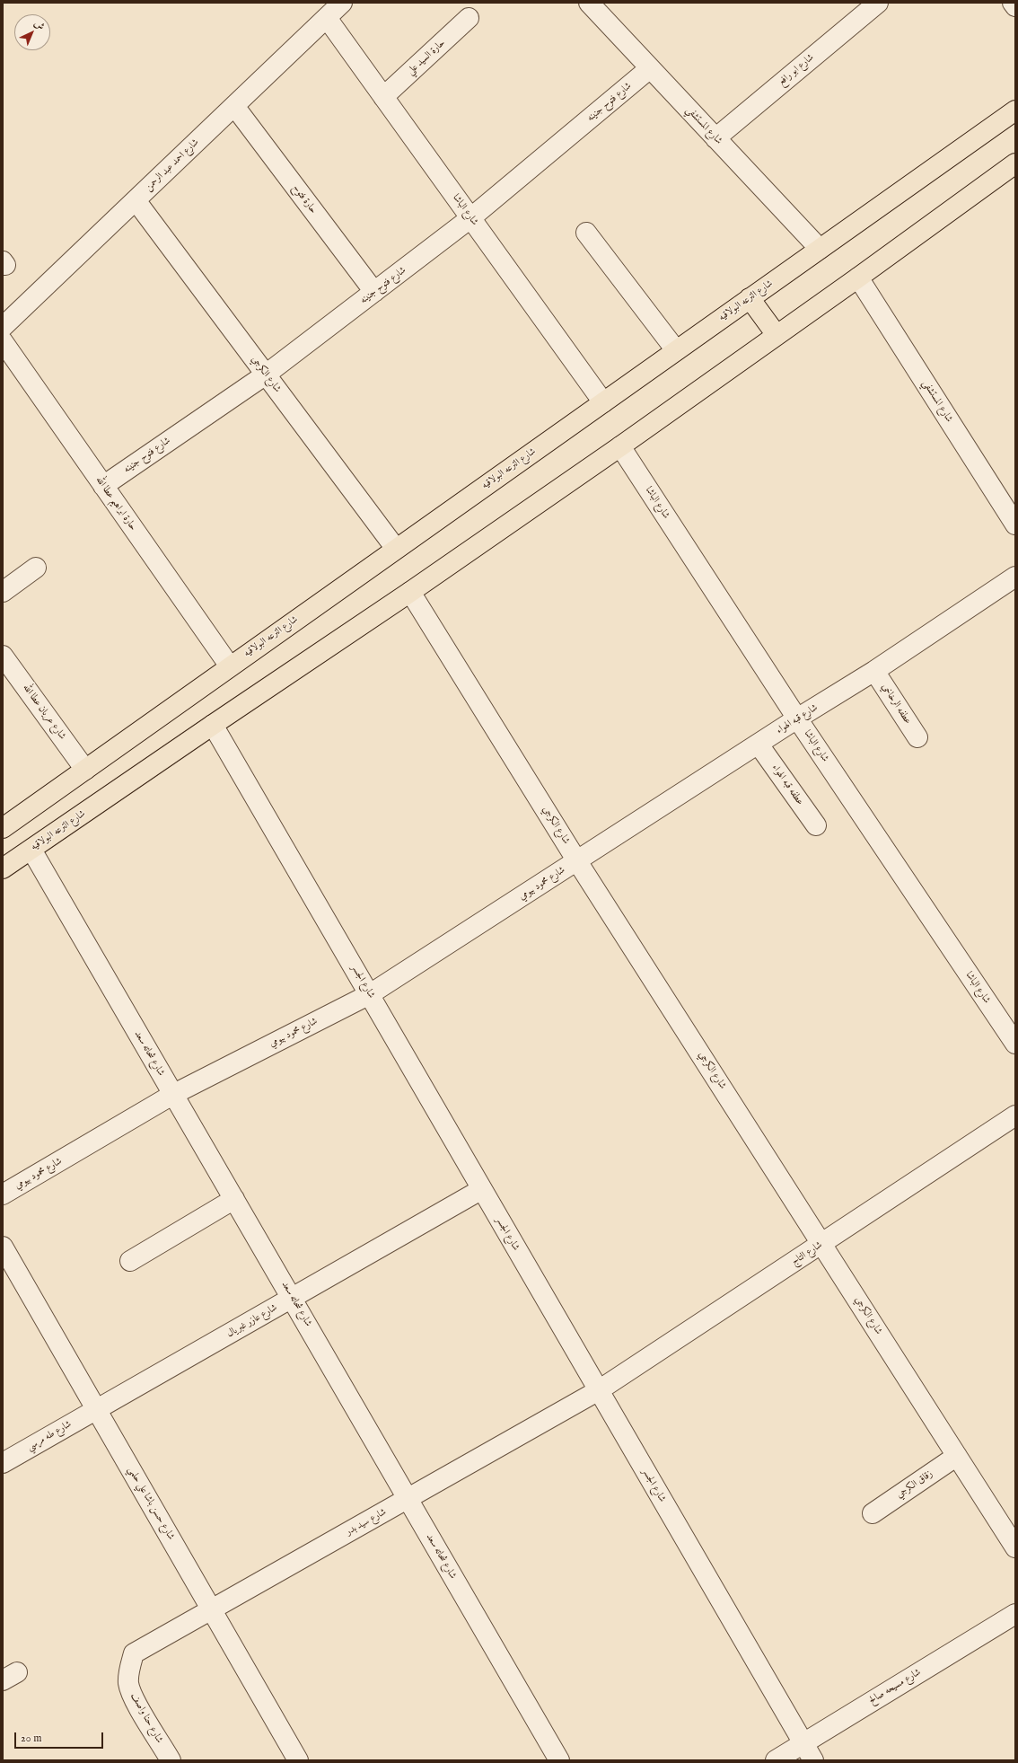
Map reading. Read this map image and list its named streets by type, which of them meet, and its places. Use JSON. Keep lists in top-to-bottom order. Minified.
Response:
{"streets":{"main road":["شارع الترعه البولاقيه"],"street":["حارة السيد علي","شارع ابو رافع","شارع فتوح جنينه","شارع المستشفي","شارع احمد عبد الرحمن","حارة فتوح","شارع الباشا","شارع الكرجي","حارة ابراهيم عطا الله","عطفه الرخاخي","شارع عريان عطا الله","شارع قبه الهواء","عطفه قبه الهواء","شارع محمود بيومي","شارع الجسر","شارع شحاته سعد","شارع التاج","شارع عازر غبريال","شارع طه مرسي","زقاق الكرجي","شارع حسن باشا علي حلمي","شارع سيد بدر","شارع مسيحه صالح","شارع حنا واصف"]},"crossings":[["حارة السيد علي","شارع الباشا"],["شارع ابو رافع","شارع المستشفي"],["شارع فتوح جنينه","شارع المستشفي"],["شارع فتوح جنينه","حارة فتوح"],["شارع فتوح جنينه","شارع الباشا"],["شارع فتوح جنينه","شارع الكرجي"],["شارع فتوح جنينه","حارة ابراهيم عطا الله"],["شارع المستشفي","شارع الترعه البولاقيه"],["شارع احمد عبد الرحمن","حارة فتوح"],["شارع احمد عبد الرحمن","شارع الباشا"],["شارع احمد عبد الرحمن","شارع الكرجي"],["شارع الباشا","شارع الترعه البولاقيه"],["شارع الباشا","شارع قبه الهواء"],["شارع الترعه البولاقيه","شارع الكرجي"],["شارع الترعه البولاقيه","حارة ابراهيم عطا الله"],["شارع الترعه البولاقيه","شارع عريان عطا الله"],["شارع الترعه البولاقيه","شارع الجسر"],["شارع الترعه البولاقيه","شارع شحاته سعد"],["شارع الكرجي","شارع قبه الهواء"],["شارع الكرجي","شارع محمود بيومي"],["شارع الكرجي","شارع التاج"],["شارع الكرجي","زقاق الكرجي"],["عطفه الرخاخي","شارع قبه الهواء"],["شارع قبه الهواء","عطفه قبه الهواء"],["شارع قبه الهواء","شارع محمود بيومي"],["شارع محمود بيومي","شارع الجسر"],["شارع محمود بيومي","شارع شحاته سعد"],["شارع الجسر","شارع التاج"],["شارع الجسر","شارع عازر غبريال"],["شارع الجسر","شارع سيد بدر"],["شارع الجسر","شارع مسيحه صالح"],["شارع شحاته سعد","شارع عازر غبريال"],["شارع شحاته سعد","شارع سيد بدر"],["شارع التاج","شارع سيد بدر"],["شارع عازر غبريال","شارع طه مرسي"],["شارع عازر غبريال","شارع حسن باشا علي حلمي"],["شارع طه مرسي","شارع حسن باشا علي حلمي"],["شارع حسن باشا علي حلمي","شارع سيد بدر"],["شارع سيد بدر","شارع حنا واصف"]],"scale_bar":"20 m","north":"top right"}
